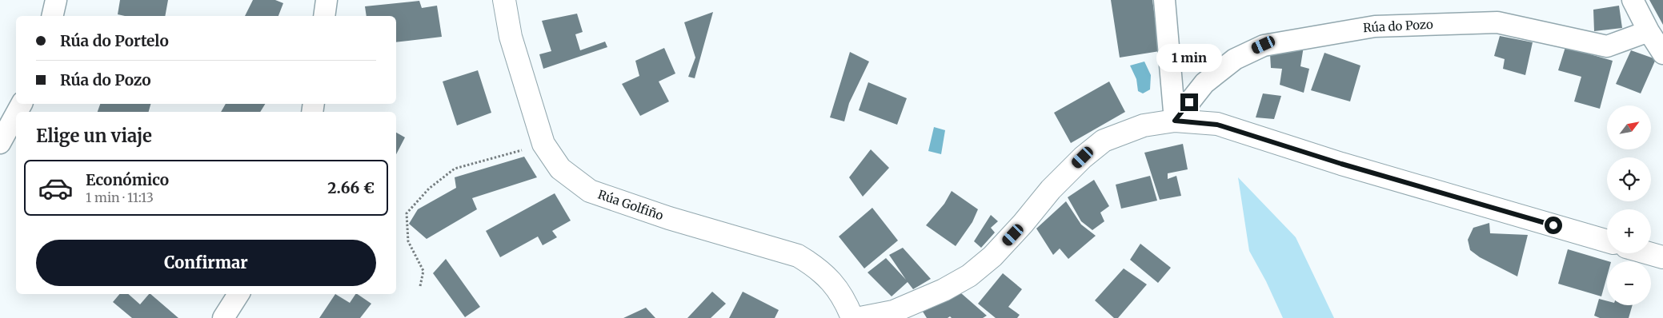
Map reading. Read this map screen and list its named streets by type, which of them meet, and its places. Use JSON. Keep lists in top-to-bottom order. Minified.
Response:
{"streets":{"street":["Rúa do Pozo","Rúa Golfiño"]},"north":"top right","page":{"banner":["Rúa do Portelo","Rúa do Pozo"],"bubble":"1 min","map_buttons":["+","−"],"heading":"Elige un viaje","list":[{"name":"Económico","note":"1 min · 11:13","value":"2.66 €"}],"buttons":"Confirmar"}}
